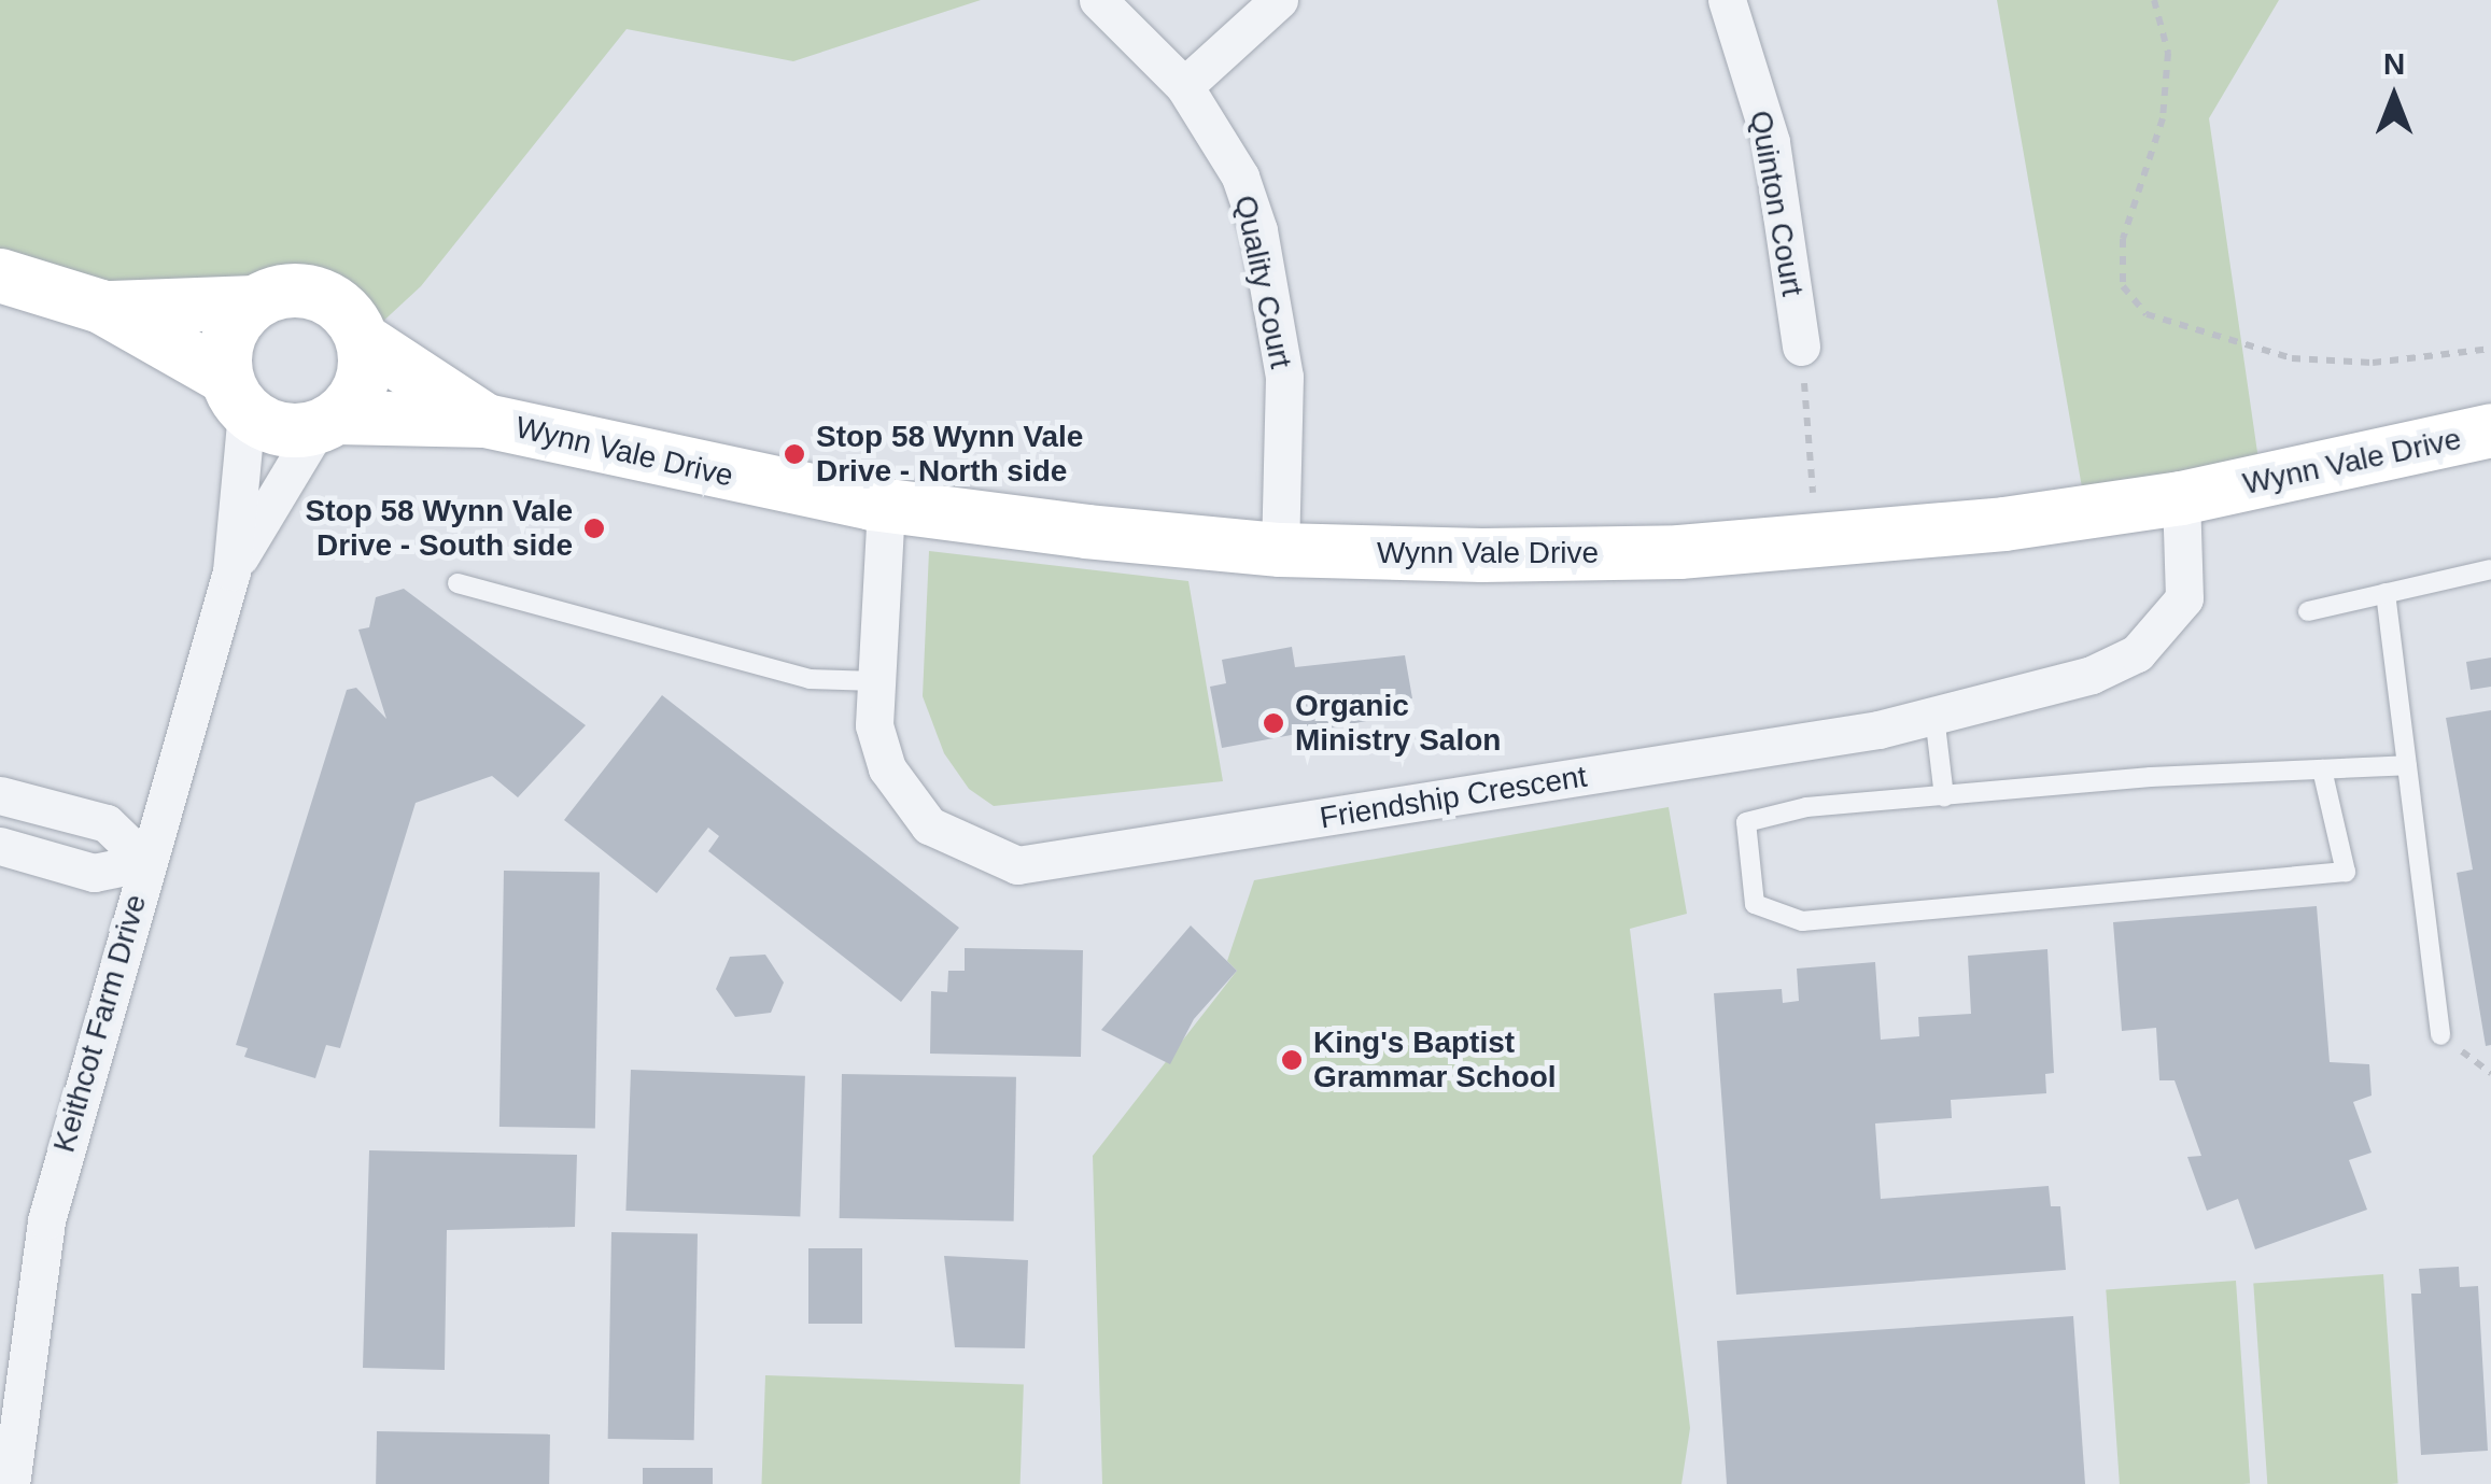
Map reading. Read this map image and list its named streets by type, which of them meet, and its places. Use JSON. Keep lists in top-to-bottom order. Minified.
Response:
{"streets":{"main road":["Wynn Vale Drive"],"street":["Quinton Court","Quality Court","Friendship Crescent","Keithcot Farm Drive"]},"crossings":[["Quality Court","Wynn Vale Drive"],["Wynn Vale Drive","Friendship Crescent"],["Wynn Vale Drive","Keithcot Farm Drive"]],"places":["Stop 58 Wynn Vale Drive - North side","Stop 58 Wynn Vale Drive - South side","Organic Ministry Salon","King's Baptist Grammar School"],"north":"top"}
